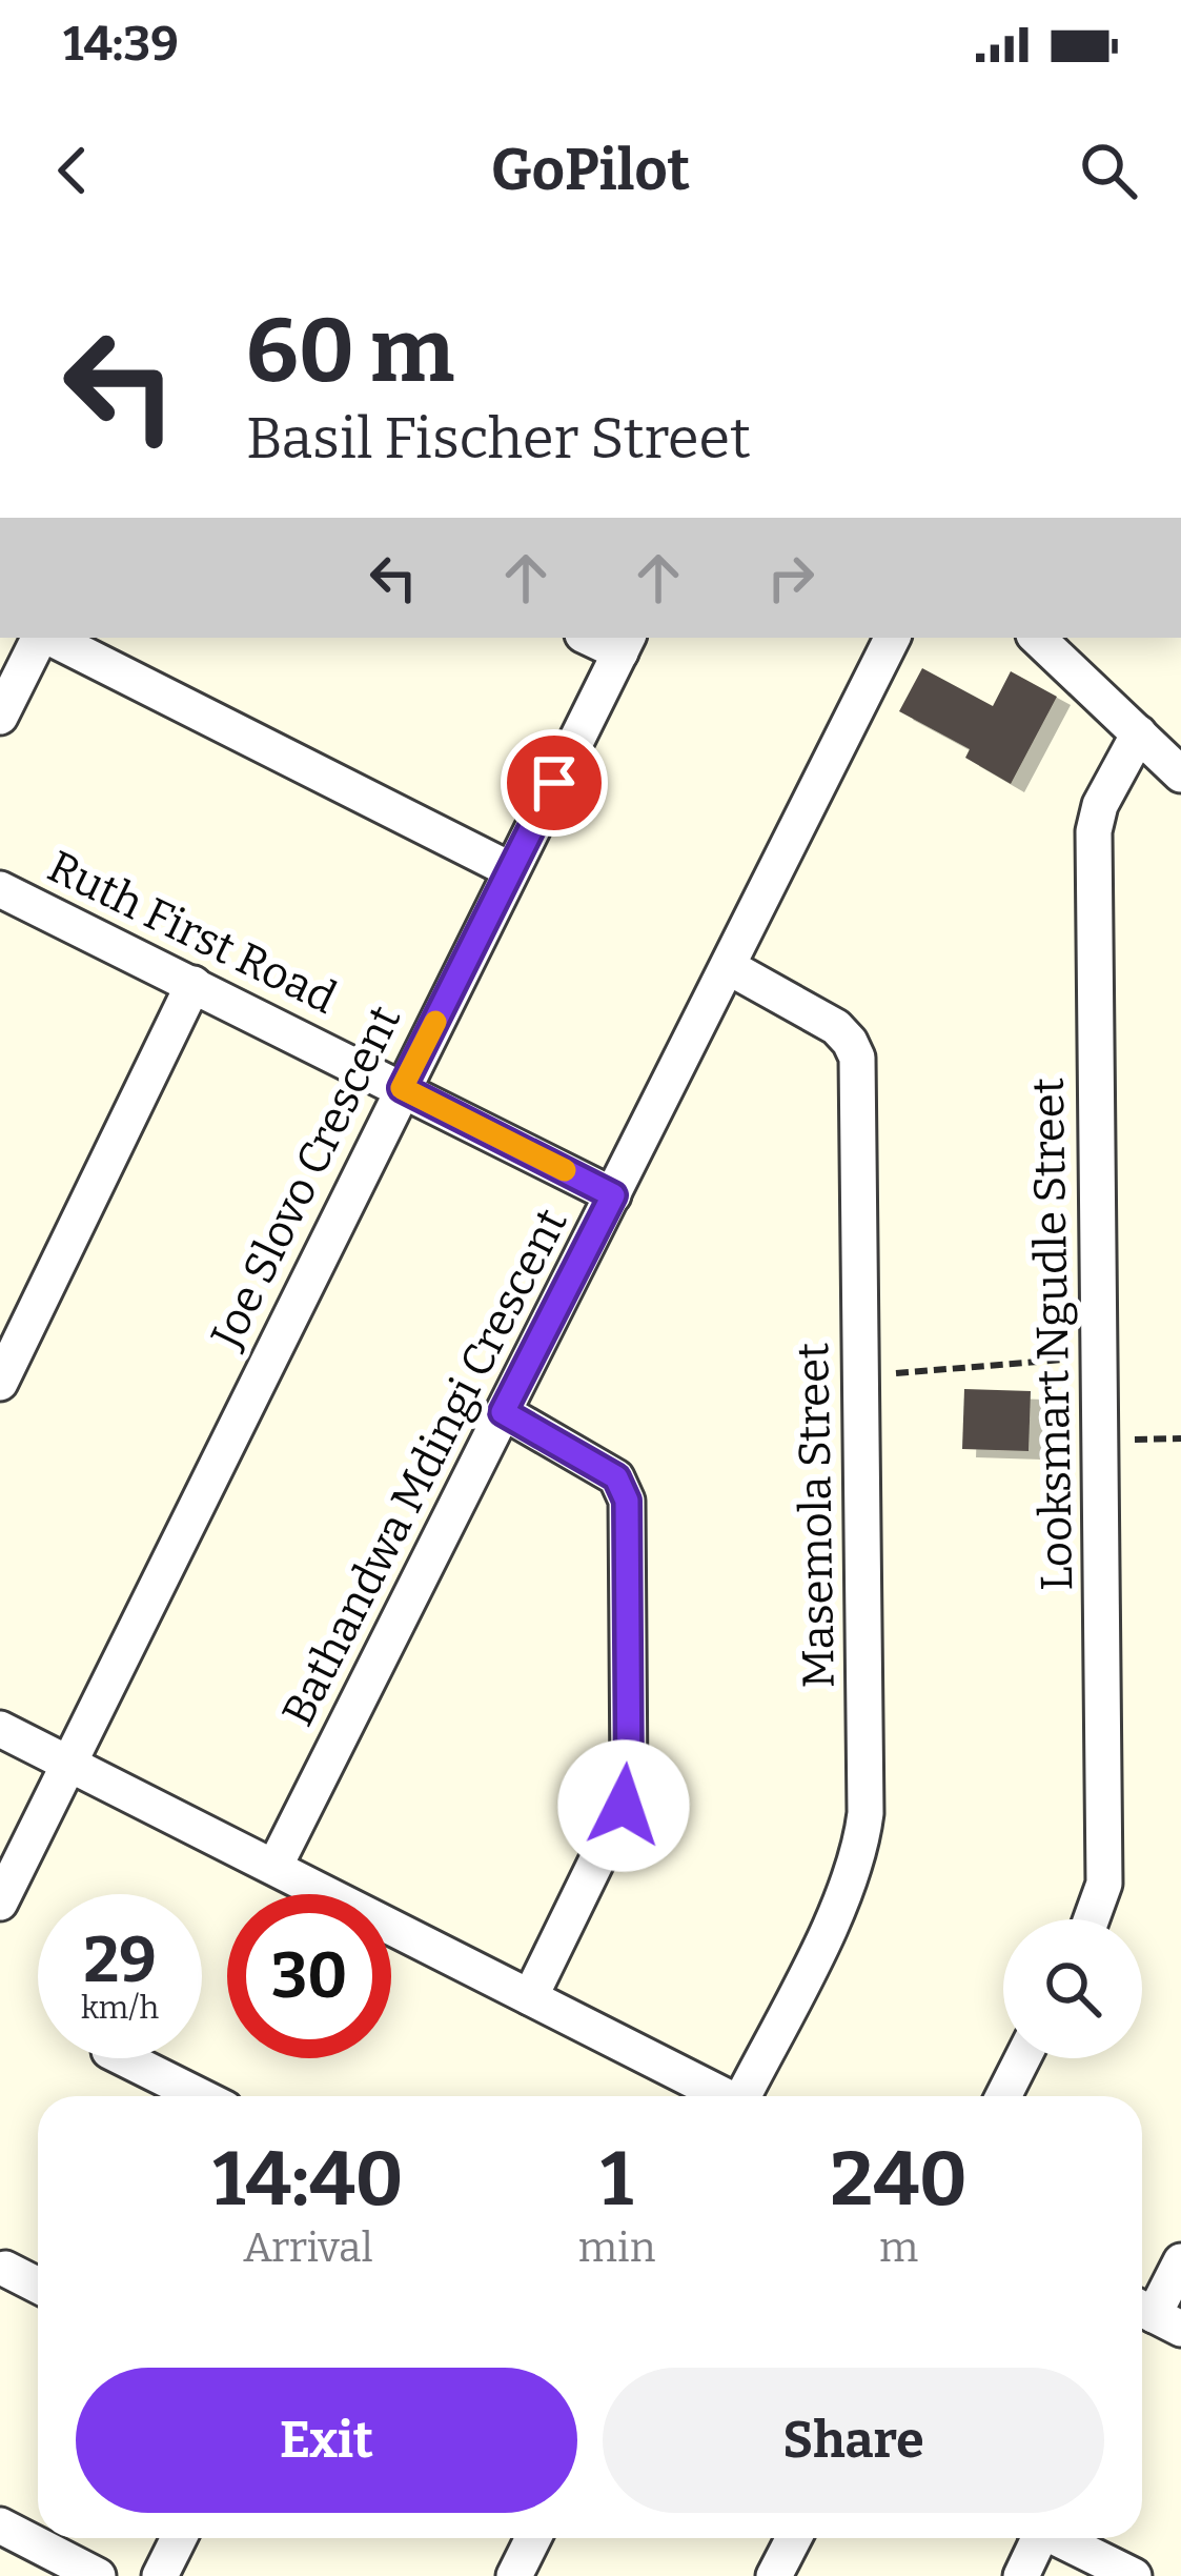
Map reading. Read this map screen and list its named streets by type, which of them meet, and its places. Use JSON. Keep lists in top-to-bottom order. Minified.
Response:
{"streets":{"street":["Ruth First Road","Joe Slovo Crescent","Looksmart Ngudle Street","Bathandwa Mdingi Crescent","Masemola Street"]},"crossings":[["Ruth First Road","Joe Slovo Crescent"],["Ruth First Road","Bathandwa Mdingi Crescent"],["Bathandwa Mdingi Crescent","Masemola Street"]],"page":{"status":"14:39","header":"GoPilot","turn":["60 m","Basil Fischer Street"],"speed":"29 km/h","limit":"30","eta":["14:40","Arrival","1","min","240","m"],"buttons":["Exit","Share"]}}
